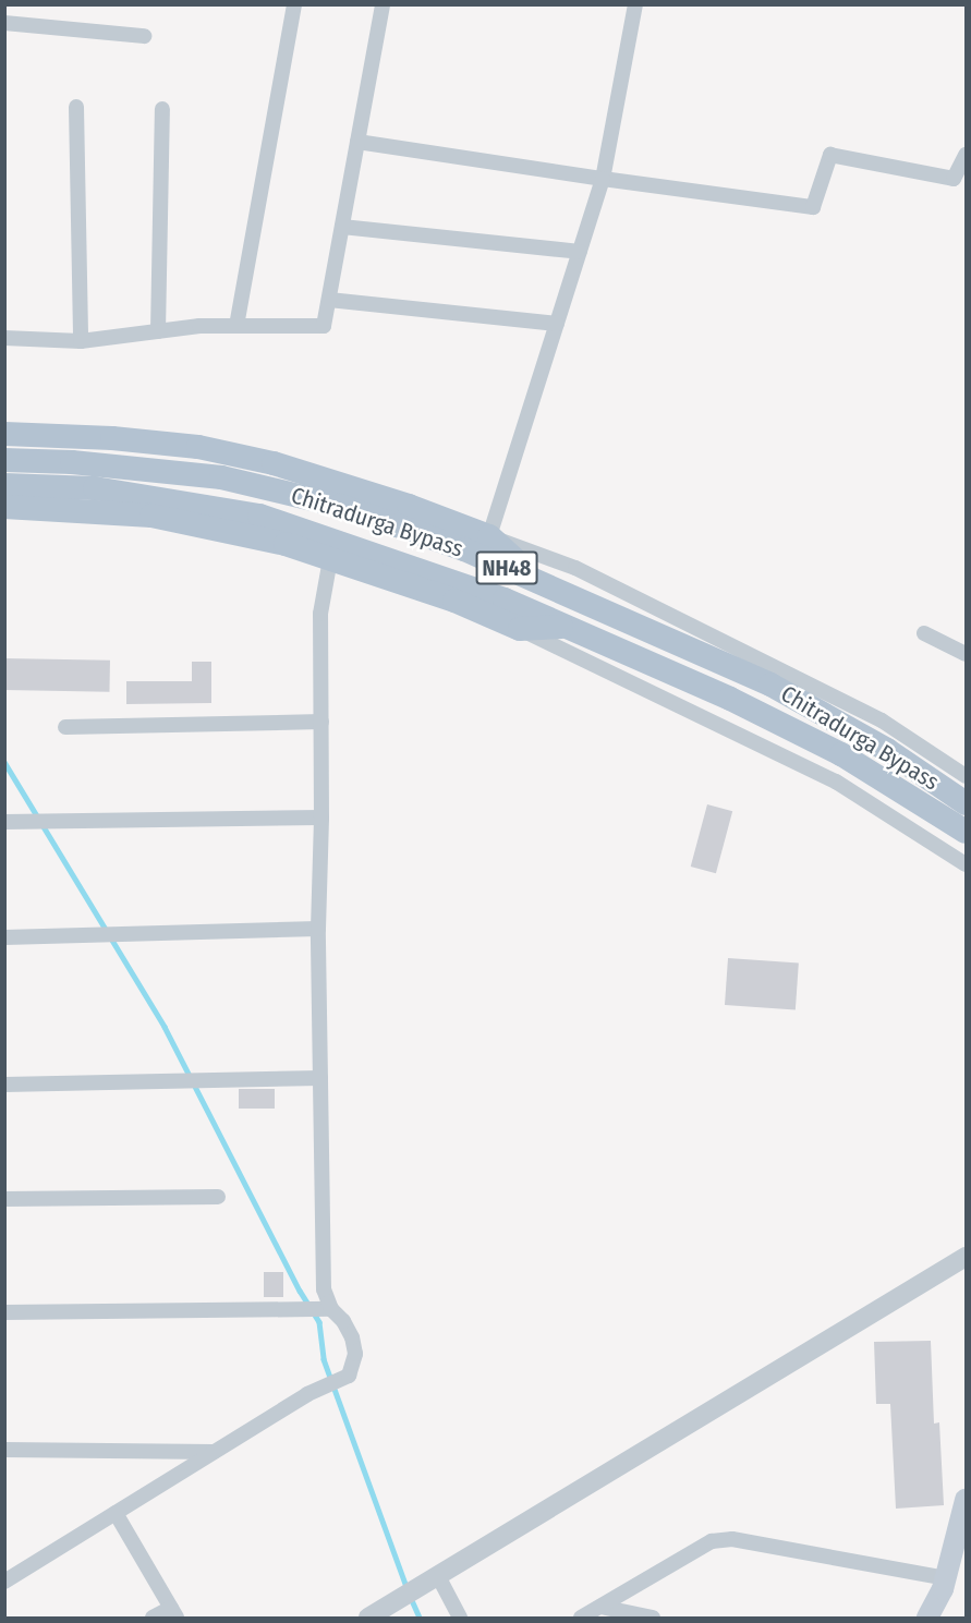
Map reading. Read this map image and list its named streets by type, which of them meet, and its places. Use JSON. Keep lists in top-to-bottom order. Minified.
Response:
{"streets":{"main road":["Chitradurga Bypass","NH48"]}}
